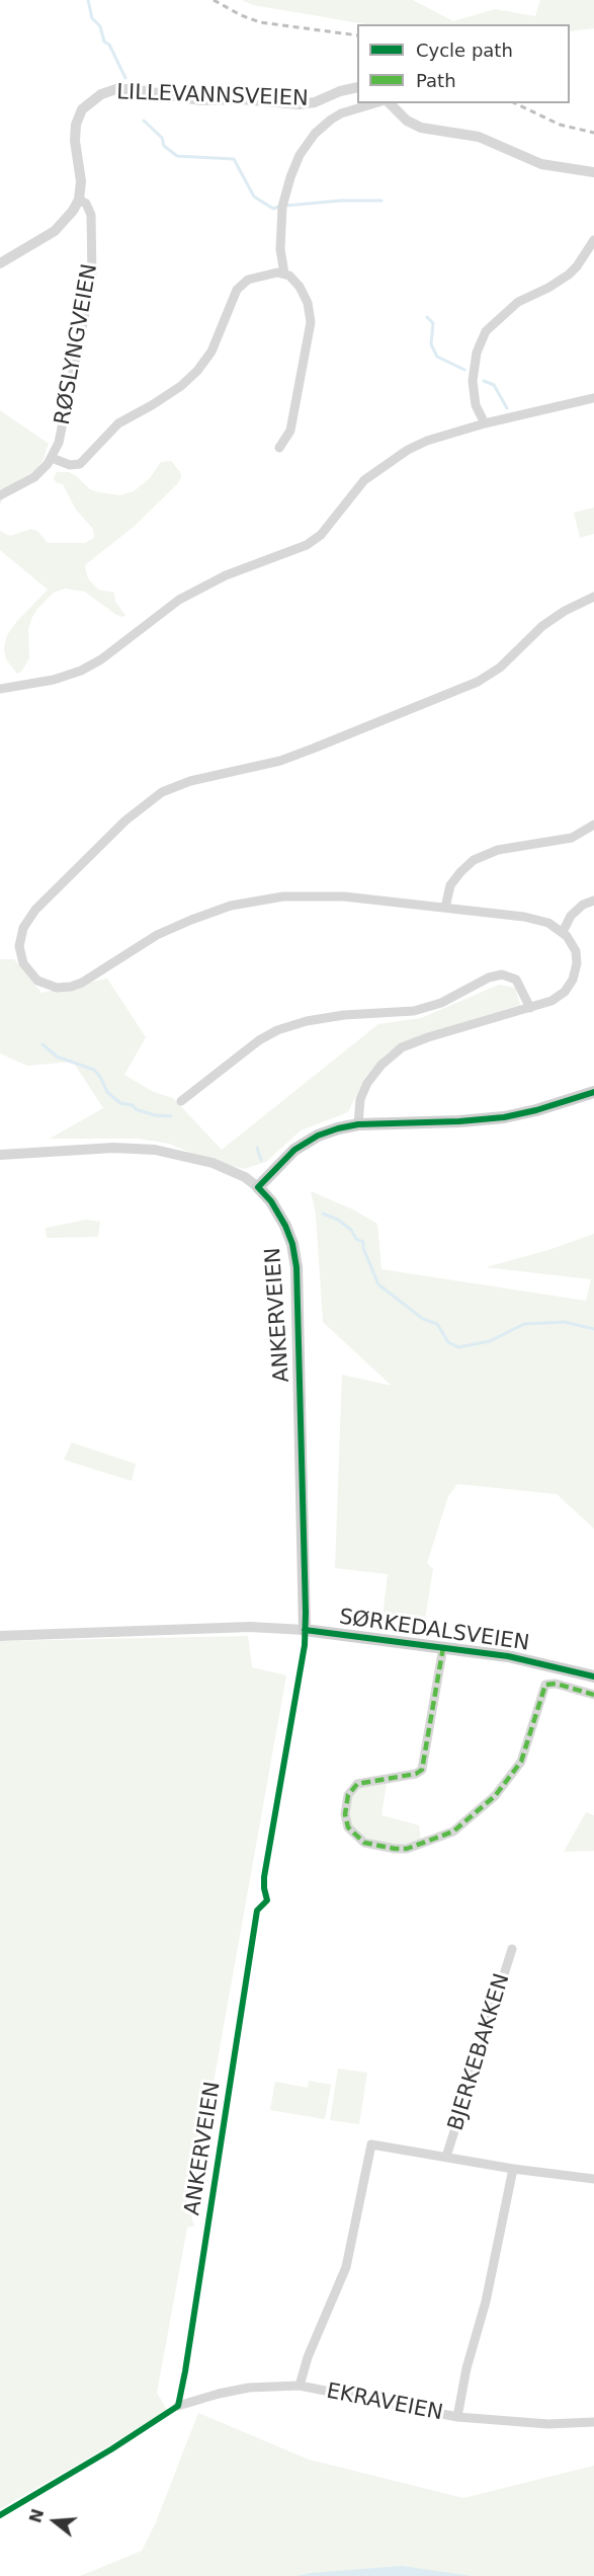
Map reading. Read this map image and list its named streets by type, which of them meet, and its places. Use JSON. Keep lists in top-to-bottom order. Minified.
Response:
{"streets":{"main road":["ANKERVEIEN","SØRKEDALSVEIEN"],"street":["LILLEVANNSVEIEN","RØSLYNGVEIEN","BJERKEBAKKEN","EKRAVEIEN"]},"crossings":[["LILLEVANNSVEIEN","RØSLYNGVEIEN"],["ANKERVEIEN","SØRKEDALSVEIEN"],["BJERKEBAKKEN","EKRAVEIEN"]],"legend":["Cycle path","Path"],"north":"left"}
